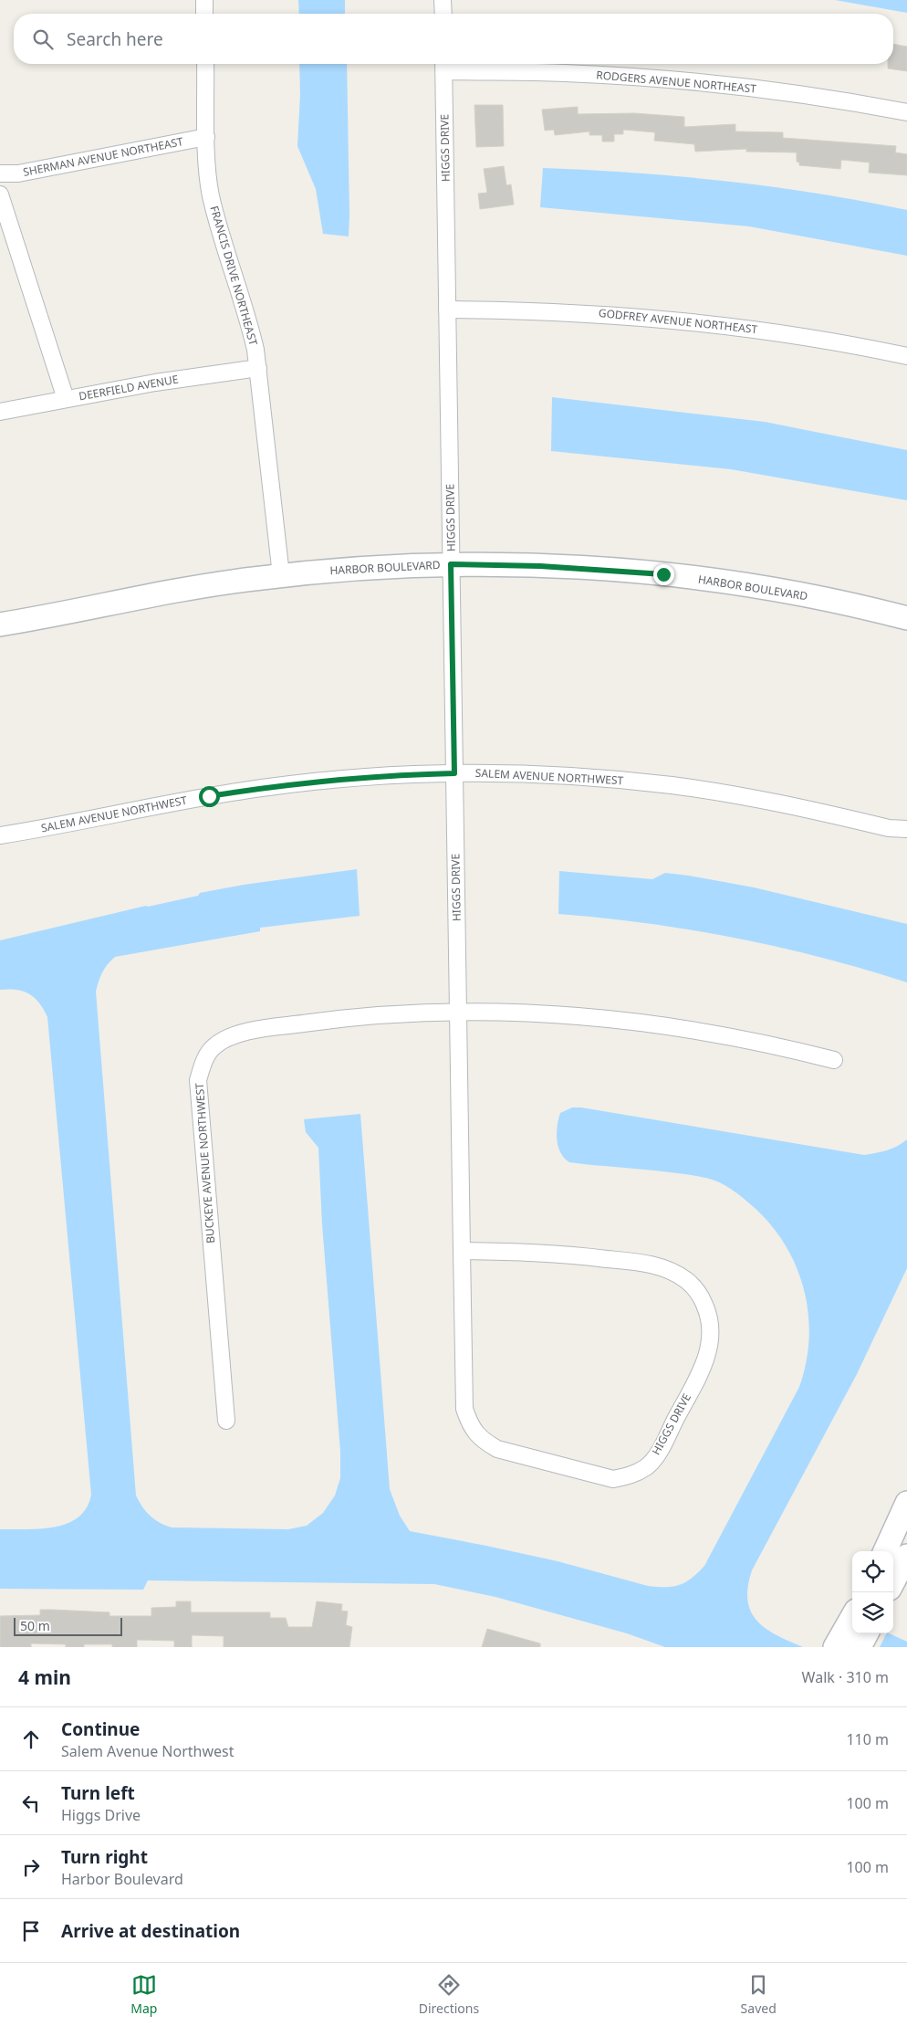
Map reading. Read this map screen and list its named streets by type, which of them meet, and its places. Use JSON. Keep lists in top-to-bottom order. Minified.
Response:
{"streets":{"street":["RODGERS AVENUE NORTHEAST","HIGGS DRIVE","SHERMAN AVENUE NORTHEAST","FRANCIS DRIVE NORTHEAST","GODFREY AVENUE NORTHEAST","DEERFIELD AVENUE","HARBOR BOULEVARD","SALEM AVENUE NORTHWEST","BUCKEYE AVENUE NORTHWEST"]},"crossings":[["RODGERS AVENUE NORTHEAST","HIGGS DRIVE"],["HIGGS DRIVE","GODFREY AVENUE NORTHEAST"],["HIGGS DRIVE","HARBOR BOULEVARD"],["HIGGS DRIVE","SALEM AVENUE NORTHWEST"],["HIGGS DRIVE","BUCKEYE AVENUE NORTHWEST"],["SHERMAN AVENUE NORTHEAST","FRANCIS DRIVE NORTHEAST"],["FRANCIS DRIVE NORTHEAST","DEERFIELD AVENUE"],["FRANCIS DRIVE NORTHEAST","HARBOR BOULEVARD"]],"scale_bar":"50 m","page":{"search":"Search here","scale":"50 m","heading":["4 min","Walk · 310 m"],"list":[["Continue","Salem Avenue Northwest","110 m"],["Turn left","Higgs Drive","100 m"],["Turn right","Harbor Boulevard","100 m"],"Arrive at destination"],"nav":["Map","Directions","Saved"]}}
